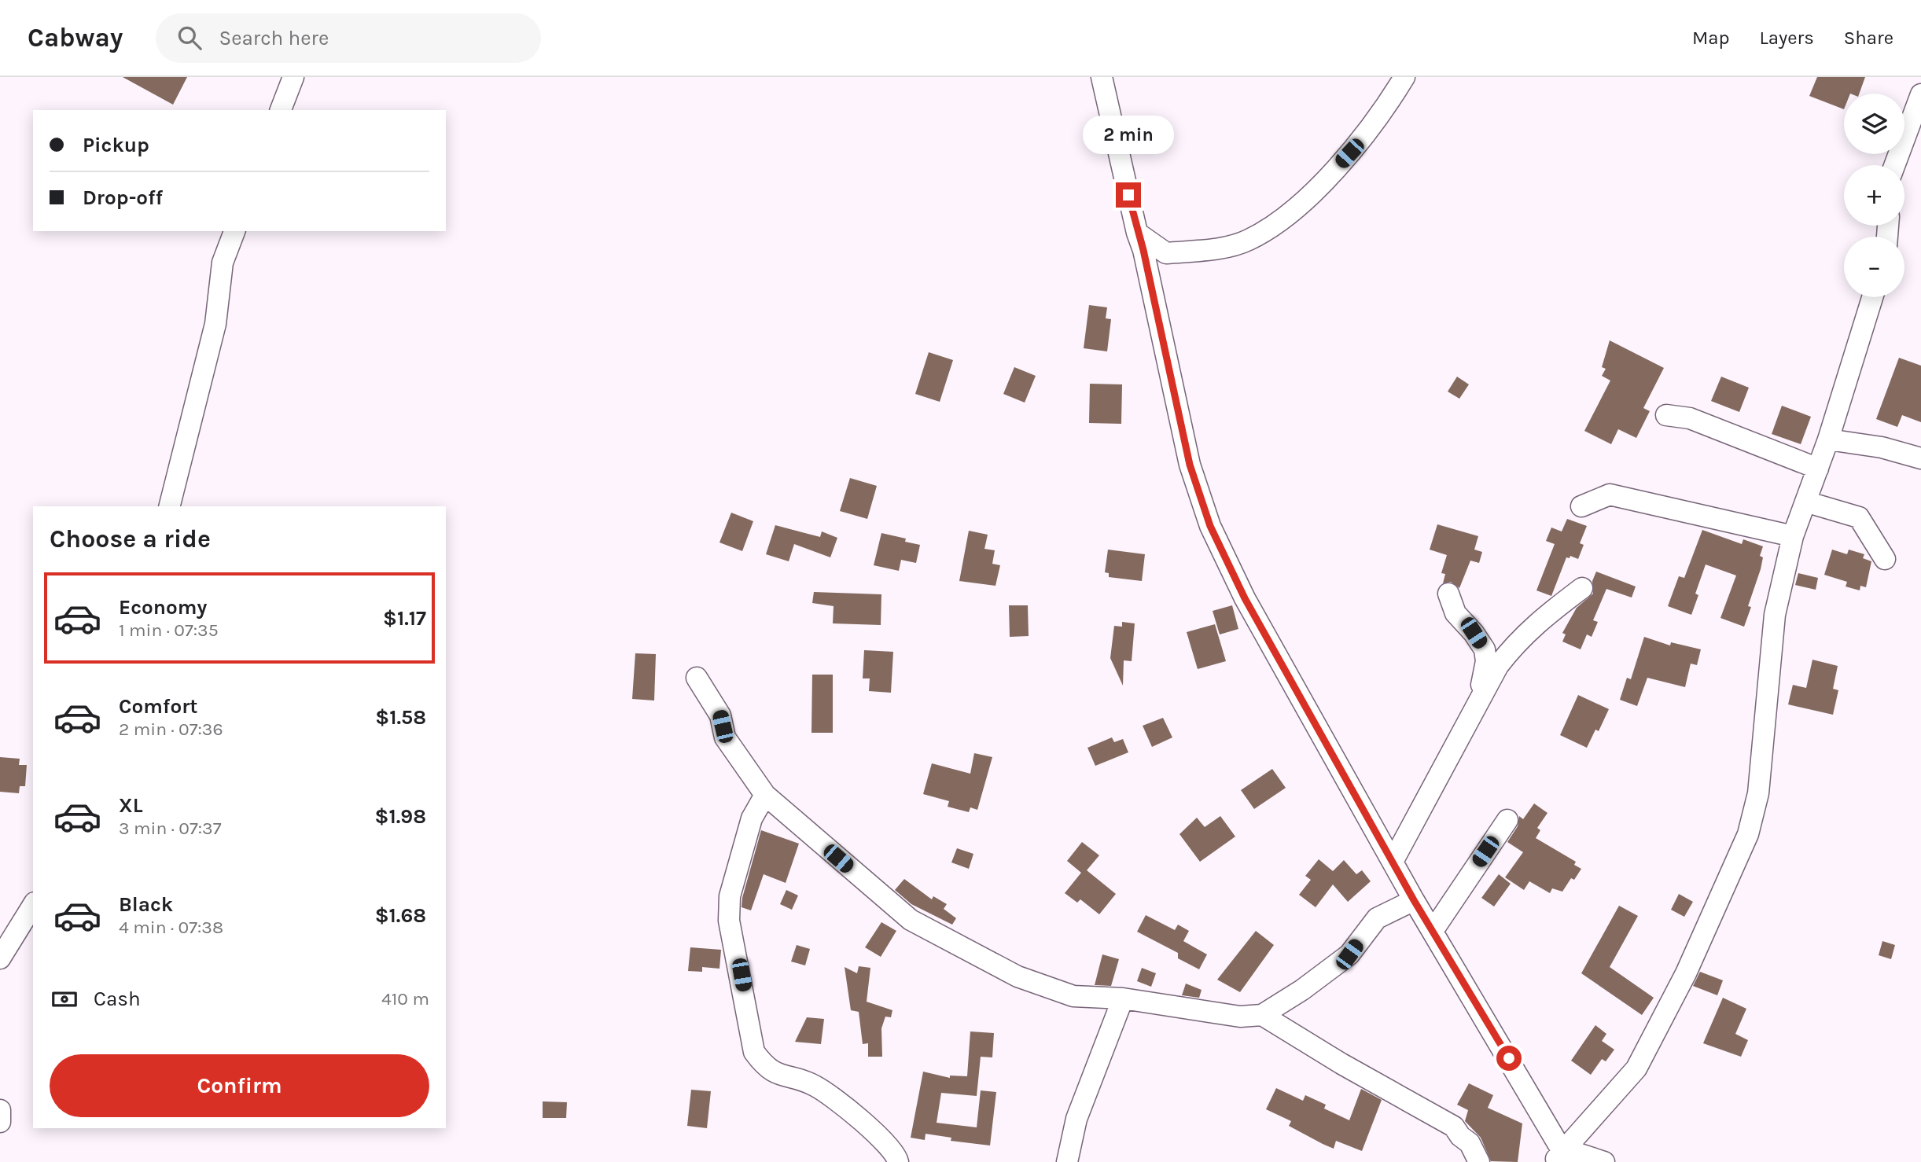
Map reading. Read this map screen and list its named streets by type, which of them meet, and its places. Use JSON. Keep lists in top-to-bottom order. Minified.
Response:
{"page":{"header":"Cabway","search":"Search here","nav":["Map","Layers","Share"],"map_buttons":["+","−"],"banner":["Pickup","Drop-off"],"bubble":"2 min","heading":"Choose a ride","list":[{"name":"Economy","note":"1 min · 07:35","value":"$1.17"},{"name":"Comfort","note":"2 min · 07:36","value":"$1.58"},{"name":"XL","note":"3 min · 07:37","value":"$1.98"},{"name":"Black","note":"4 min · 07:38","value":"$1.68"}],"pay":["Cash","410 m"],"buttons":"Confirm"}}
